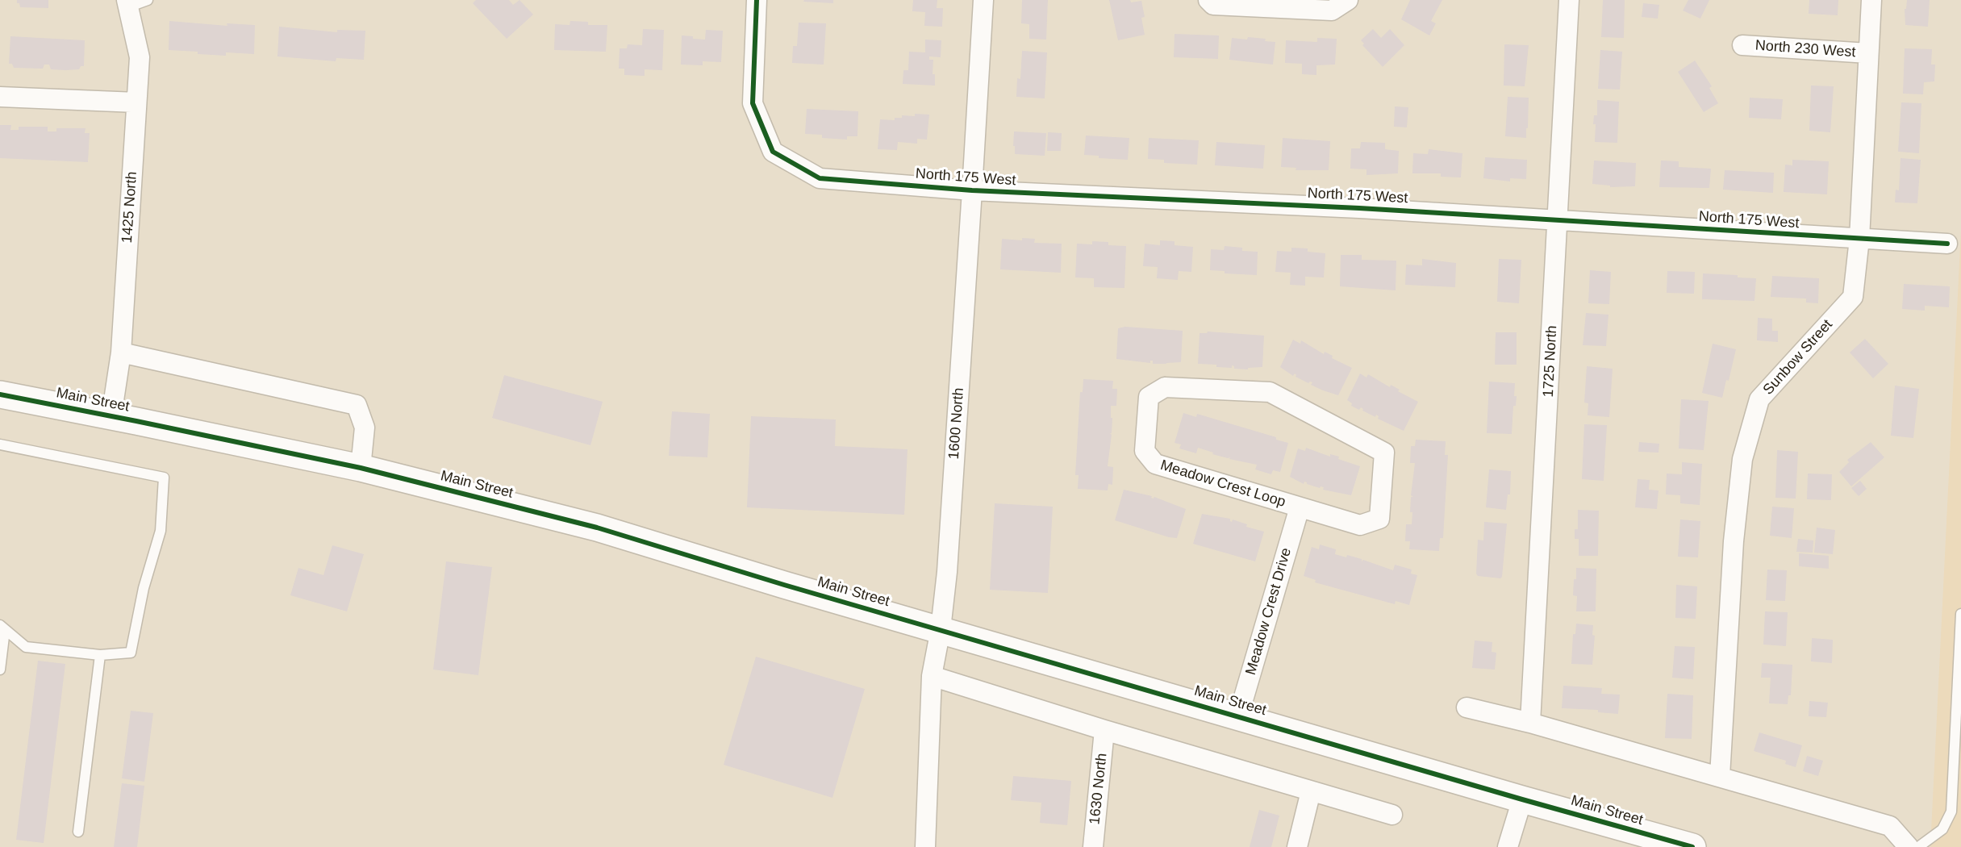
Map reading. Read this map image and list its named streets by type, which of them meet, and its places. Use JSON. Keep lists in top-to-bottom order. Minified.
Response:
{"streets":{"main road":["Main Street"],"street":["North 230 West","North 175 West","1425 North","Sunbow Street","1725 North","1600 North","Meadow Crest Loop","Meadow Crest Drive","1630 North"]},"crossings":[["North 230 West","Sunbow Street"],["North 175 West","Sunbow Street"],["North 175 West","1725 North"],["North 175 West","1600 North"],["1425 North","Main Street"],["Main Street","1600 North"],["Main Street","Meadow Crest Drive"],["Meadow Crest Loop","Meadow Crest Drive"]]}
